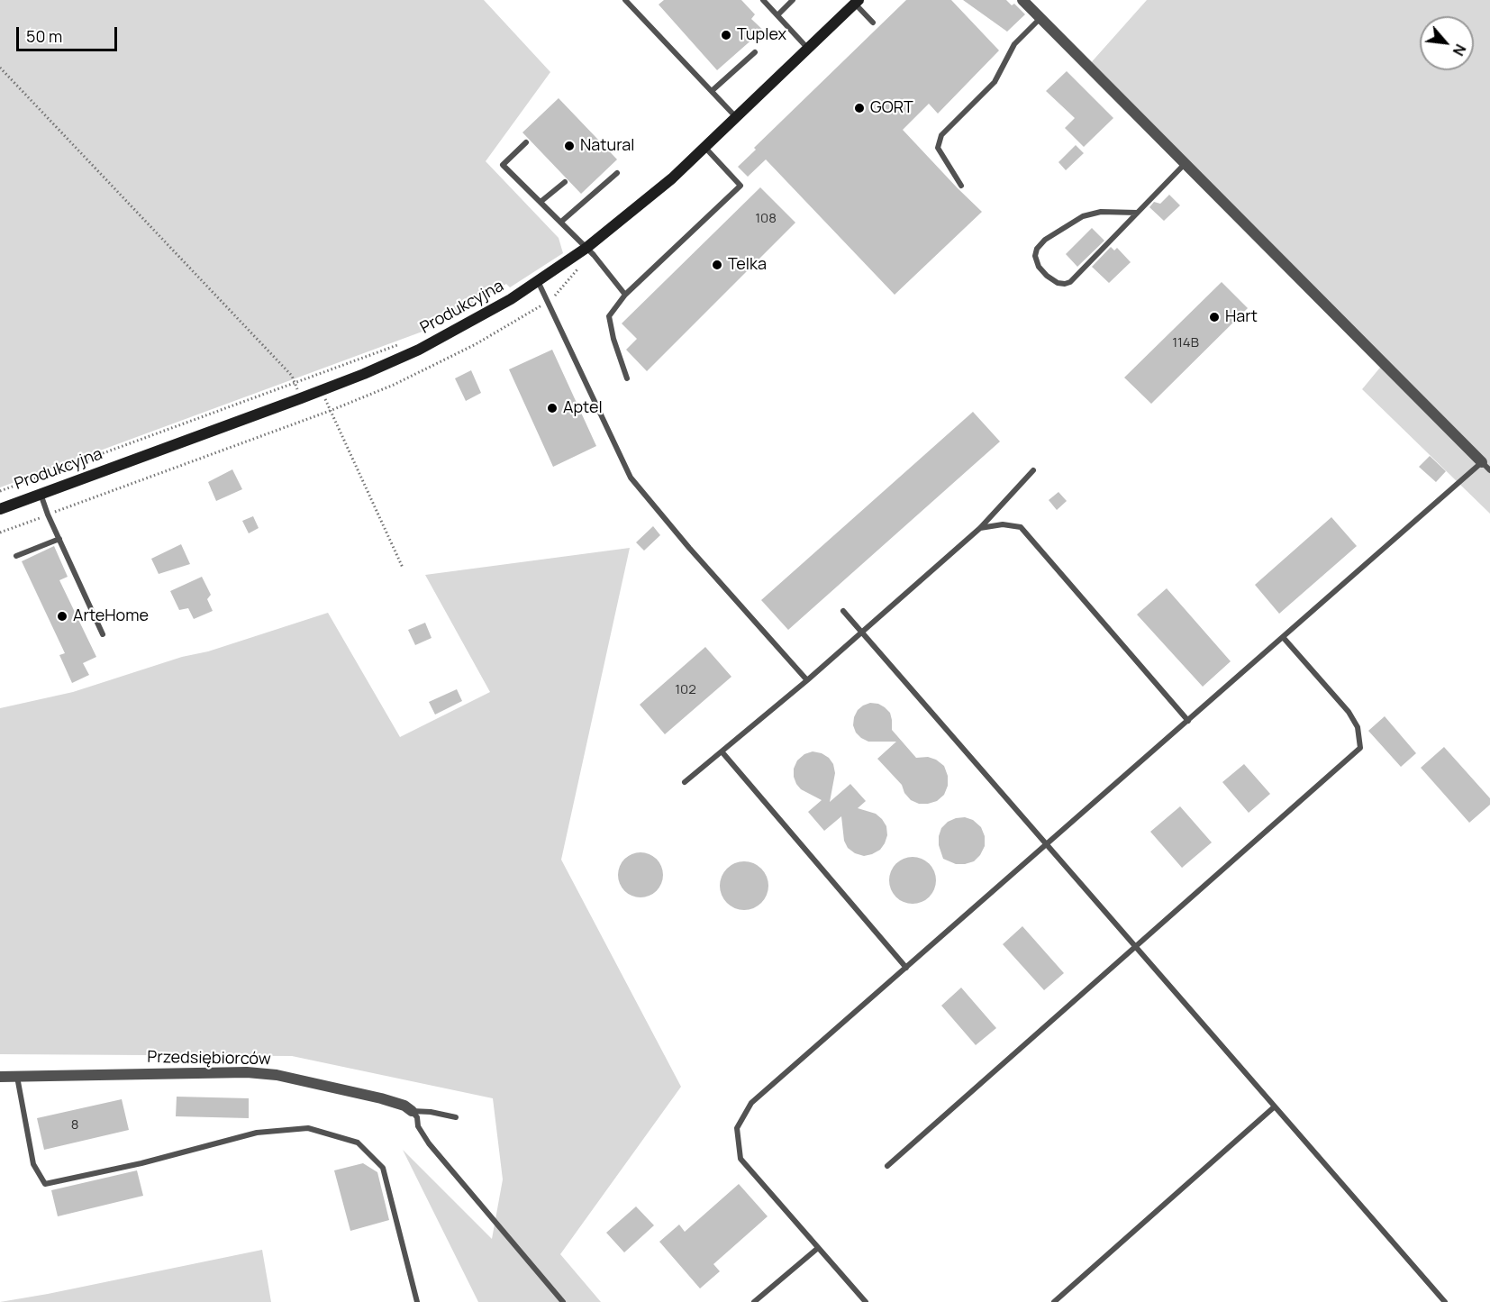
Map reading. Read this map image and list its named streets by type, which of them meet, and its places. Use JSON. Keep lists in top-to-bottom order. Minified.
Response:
{"streets":{"street":["Produkcyjna","Przedsiębiorców"]},"places":["Tuplex","GORT","Natural","Telka","Hart","Aptel","ArteHome"],"house_numbers":["108","114B","102","8"],"scale_bar":"50 m","north":"bottom right"}
